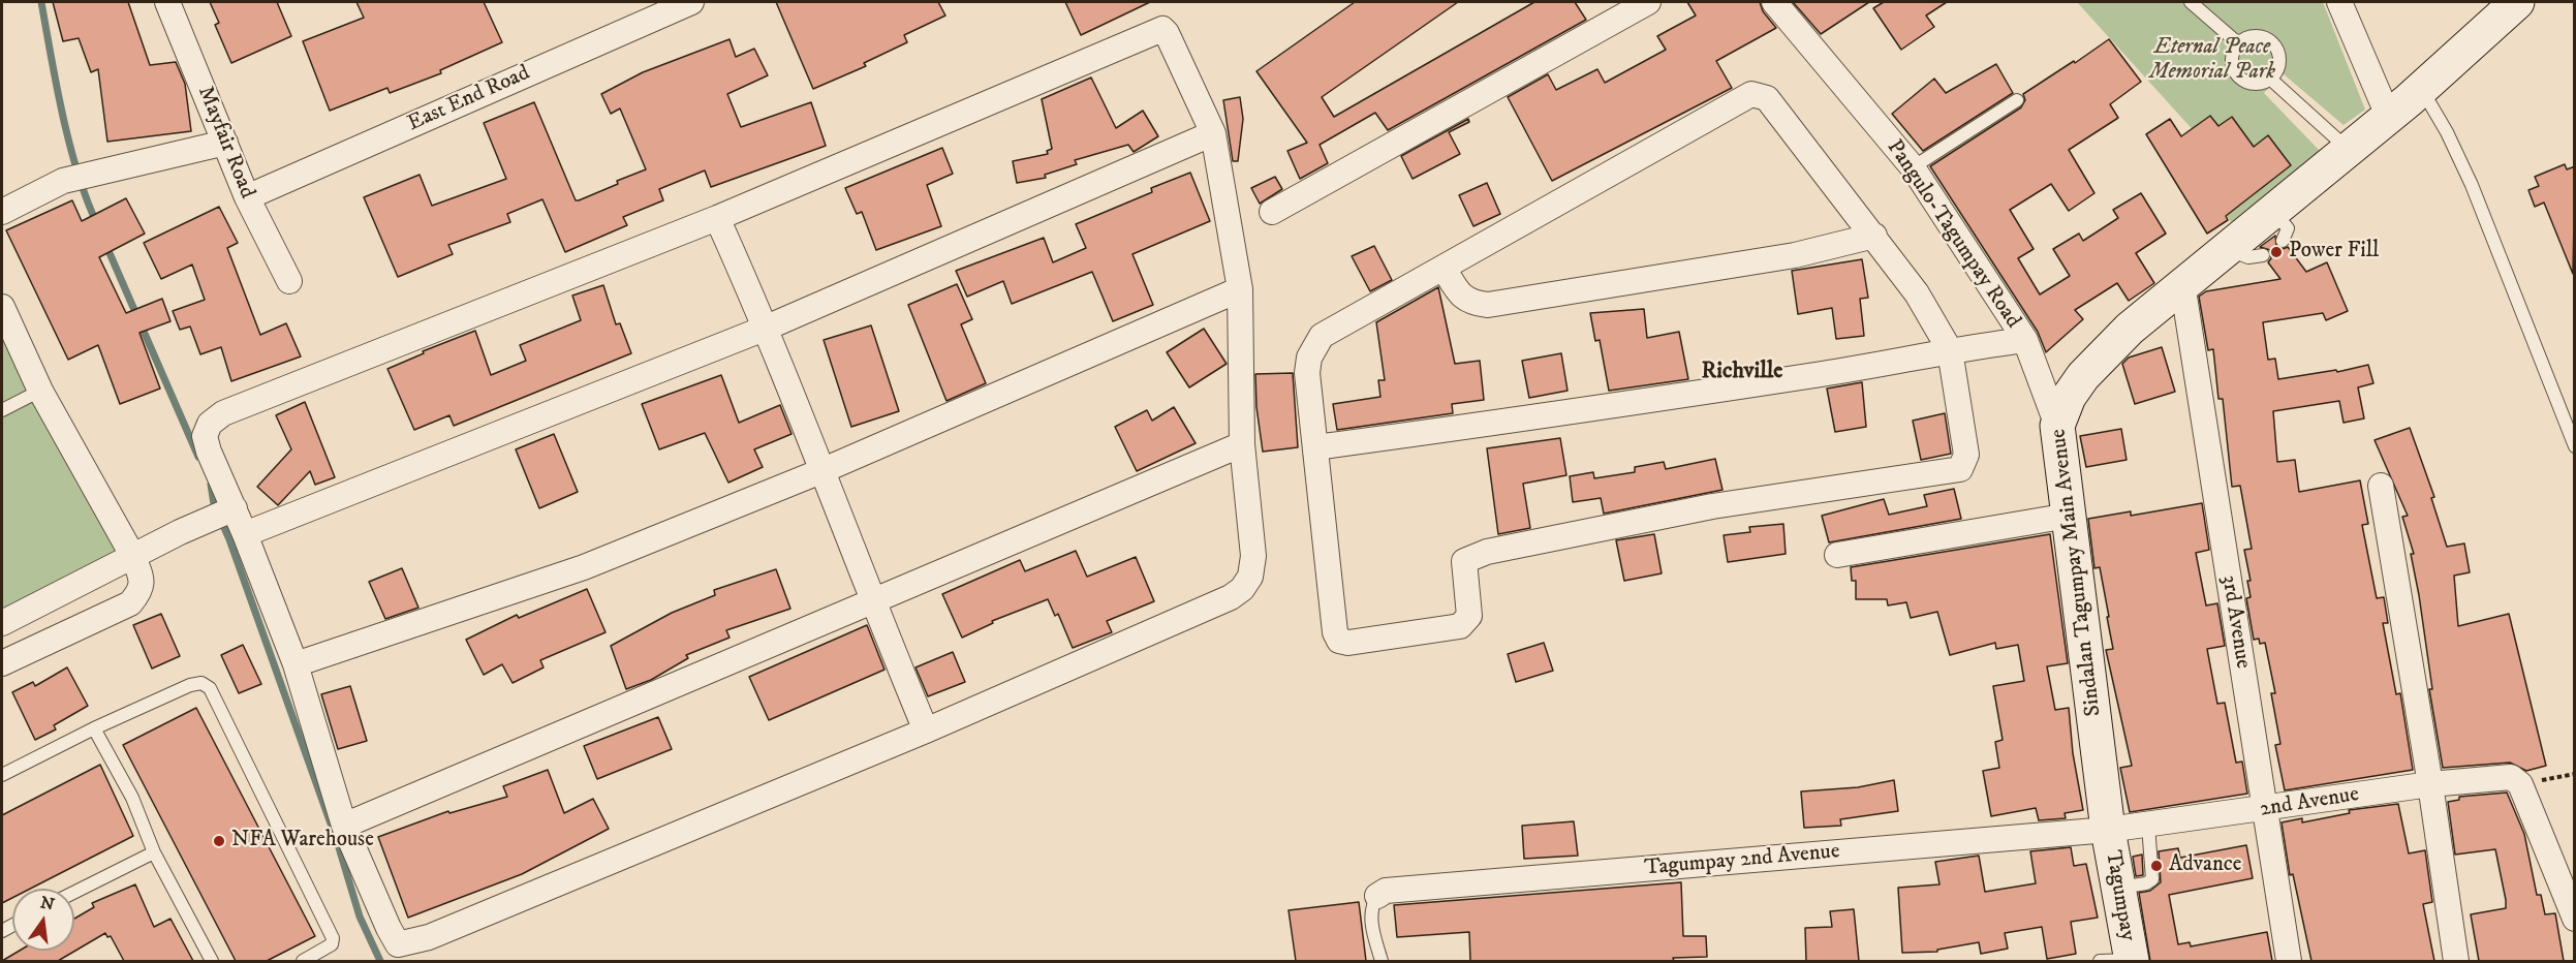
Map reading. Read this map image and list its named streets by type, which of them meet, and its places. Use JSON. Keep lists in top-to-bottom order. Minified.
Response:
{"streets":{"main road":["Sindalan Tagumpay Main Avenue","Tagumpay"],"street":["East End Road","Mayfair Road","Pangulo-Tagumpay Road","3rd Avenue","2nd Avenue","Tagumpay 2nd Avenue"]},"crossings":[["East End Road","Mayfair Road"],["Pangulo-Tagumpay Road","Sindalan Tagumpay Main Avenue"],["Sindalan Tagumpay Main Avenue","3rd Avenue"],["Sindalan Tagumpay Main Avenue","2nd Avenue"],["Sindalan Tagumpay Main Avenue","Tagumpay 2nd Avenue"],["Sindalan Tagumpay Main Avenue","Tagumpay"],["3rd Avenue","2nd Avenue"],["2nd Avenue","Tagumpay 2nd Avenue"],["2nd Avenue","Tagumpay"],["Tagumpay 2nd Avenue","Tagumpay"]],"districts":["Richville"],"parks":["Eternal Peace Memorial Park"],"places":["Power Fill","NFA Warehouse","Advance"],"north":"top"}
